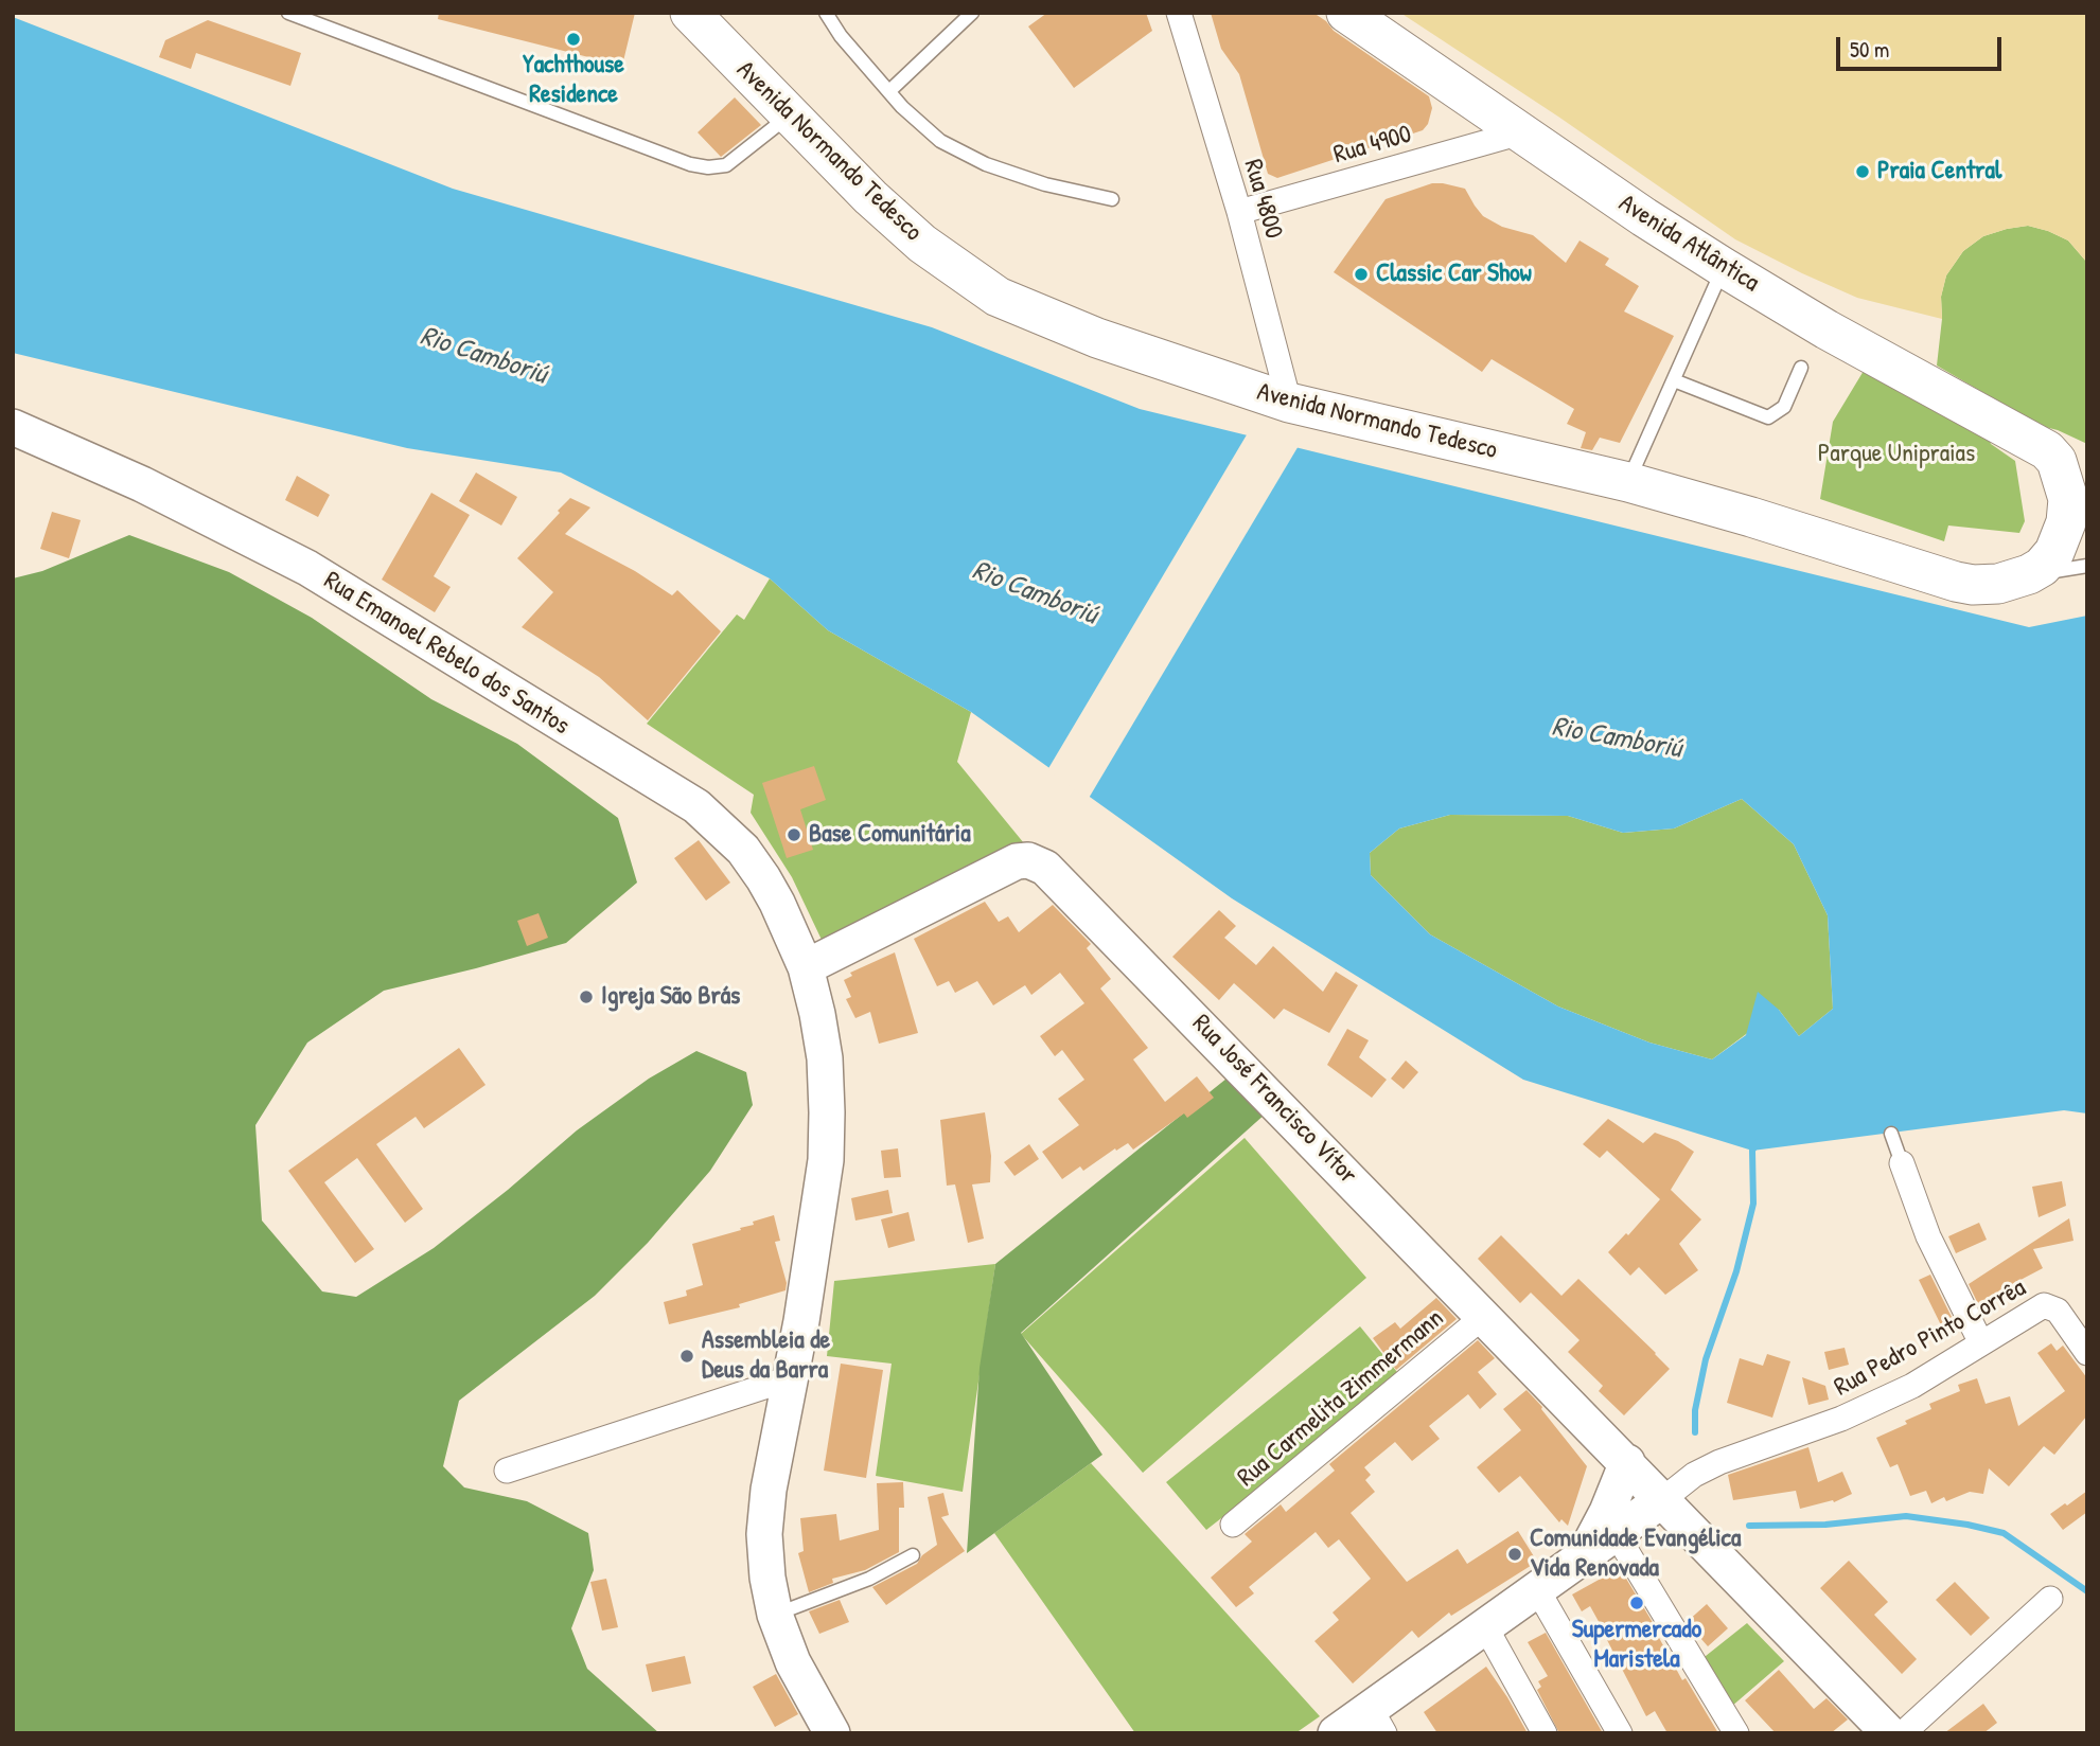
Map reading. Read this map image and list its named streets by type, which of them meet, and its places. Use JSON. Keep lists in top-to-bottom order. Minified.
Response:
{"streets":{"main road":["Avenida Normando Tedesco","Avenida Atlântica","Rua Emanoel Rebelo dos Santos","Rua José Francisco Vítor"],"street":["Rua 4900","Rua 4800","Rua Pedro Pinto Corrêa","Rua Carmelita Zimmermann"]},"crossings":[["Rua 4900","Rua 4800"],["Rua 4900","Avenida Atlântica"],["Avenida Normando Tedesco","Rua 4800"],["Avenida Normando Tedesco","Avenida Atlântica"],["Rua Emanoel Rebelo dos Santos","Rua José Francisco Vítor"],["Rua José Francisco Vítor","Rua Pedro Pinto Corrêa"],["Rua José Francisco Vítor","Rua Carmelita Zimmermann"]],"water":["Rio Camboriú"],"parks":["Parque Unipraias"],"places":["Yachthouse Residence","Praia Central","Classic Car Show","Base Comunitária","Igreja São Brás","Assembleia de Deus da Barra","Comunidade Evangélica Vida Renovada","Supermercado Maristela"],"scale_bar":"50 m"}
